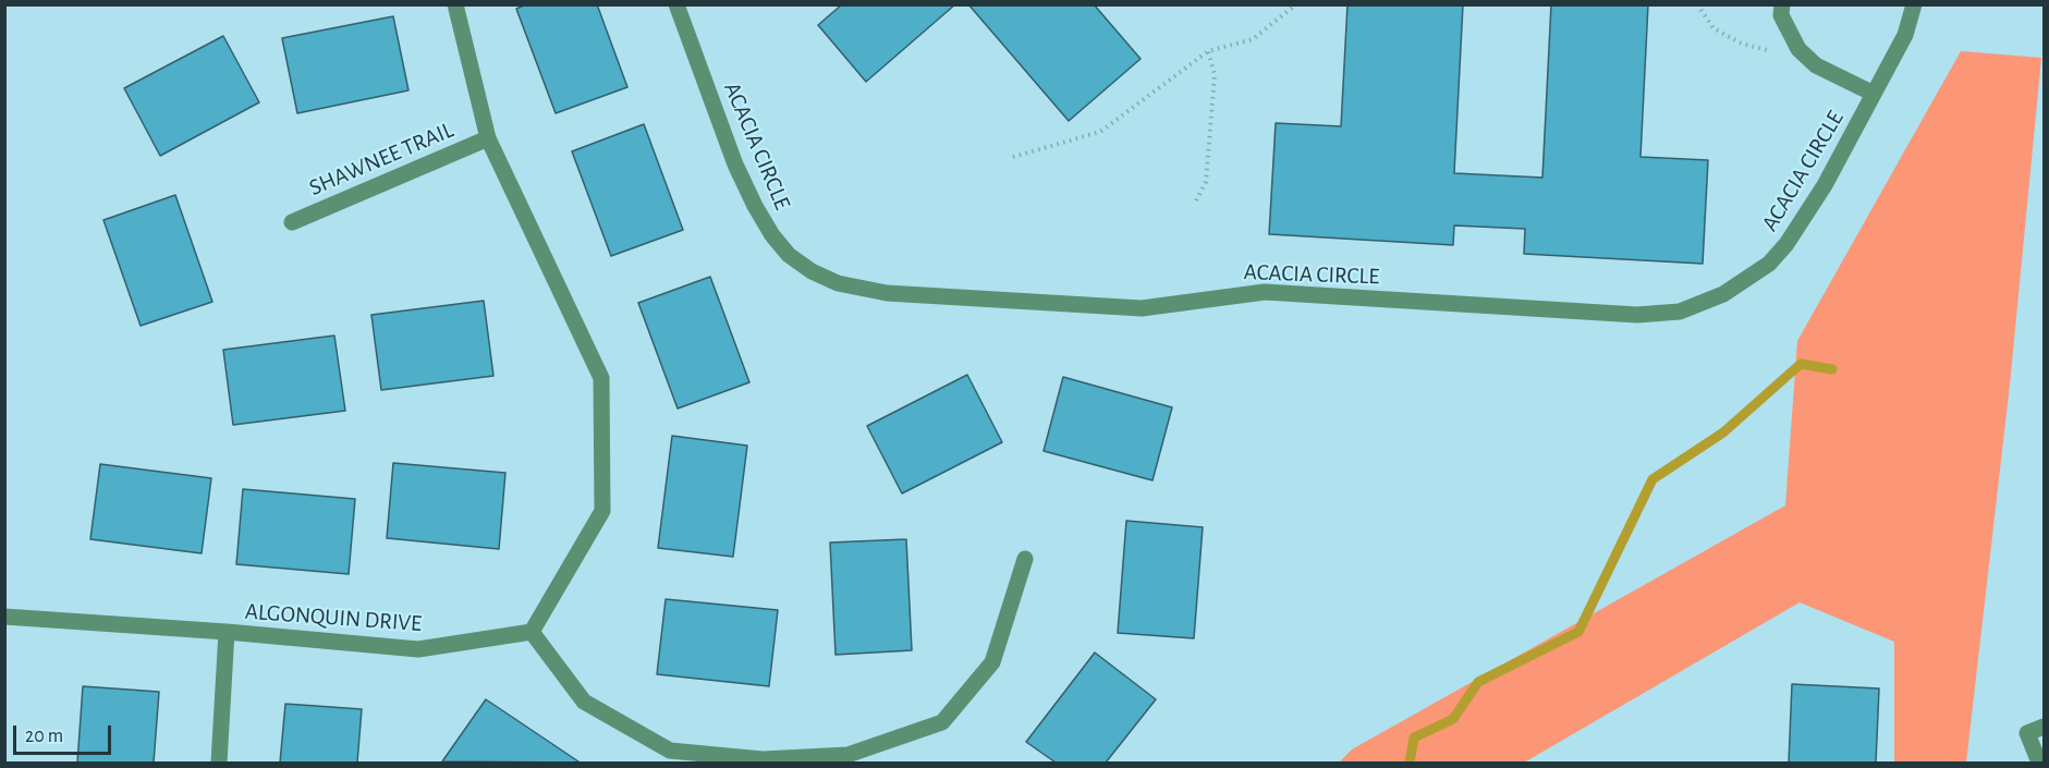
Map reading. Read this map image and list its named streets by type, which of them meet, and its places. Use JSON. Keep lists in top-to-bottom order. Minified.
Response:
{"streets":{"street":["ACACIA CIRCLE","SHAWNEE TRAIL","ALGONQUIN DRIVE"]},"scale_bar":"20 m"}
